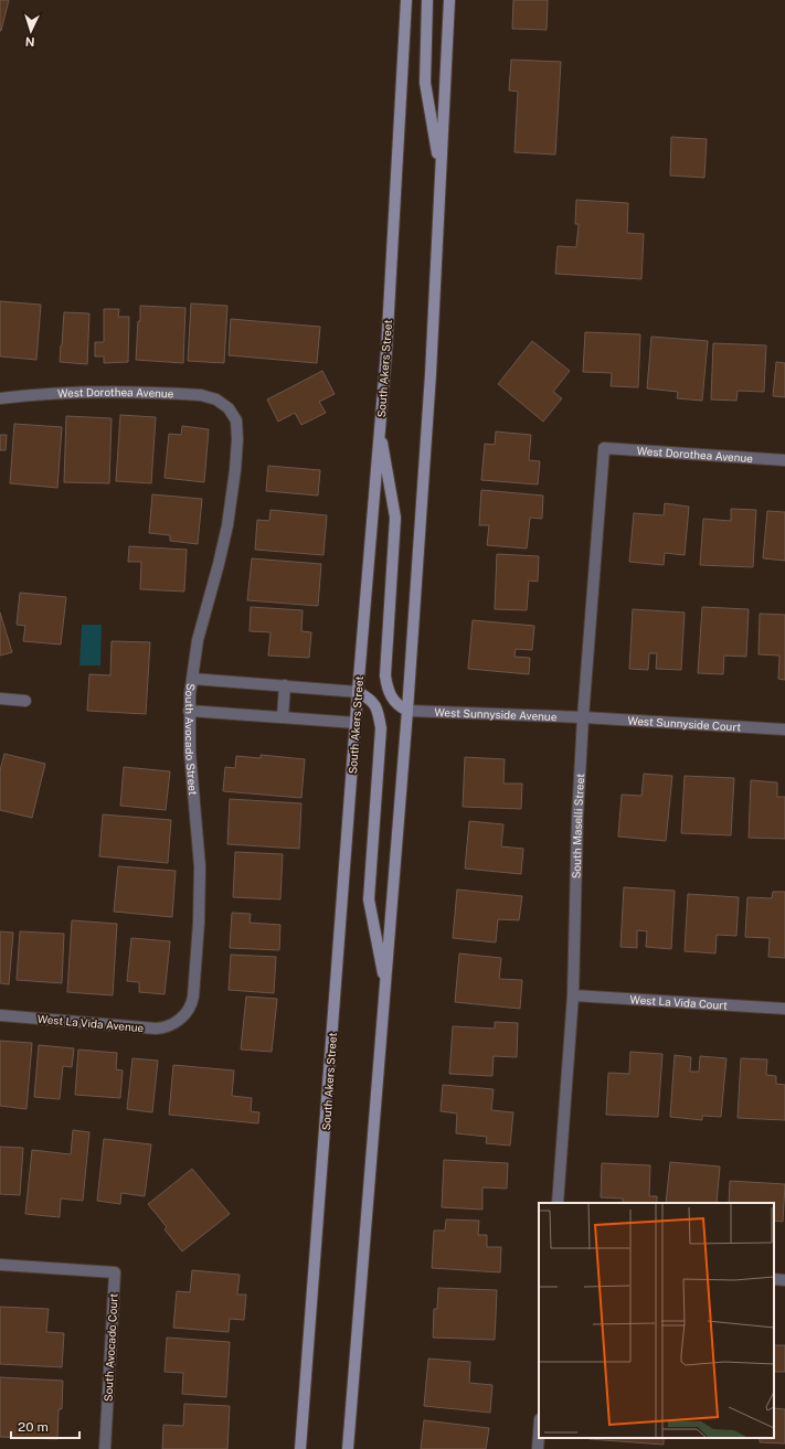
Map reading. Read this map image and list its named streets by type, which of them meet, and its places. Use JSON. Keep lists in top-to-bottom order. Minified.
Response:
{"streets":{"main road":["South Akers Street"],"street":["West Dorothea Avenue","West Sunnyside Avenue","West Sunnyside Court","South Avocado Street","South Maselli Street","West La Vida Court","West La Vida Avenue","South Avocado Court"]},"crossings":[["West Dorothea Avenue","South Avocado Street"],["West Dorothea Avenue","South Maselli Street"],["West Sunnyside Avenue","West Sunnyside Court"],["West Sunnyside Avenue","South Maselli Street"],["West Sunnyside Court","South Maselli Street"],["South Avocado Street","West La Vida Avenue"],["South Maselli Street","West La Vida Court"]],"scale_bar":"20 m","north":"bottom"}
